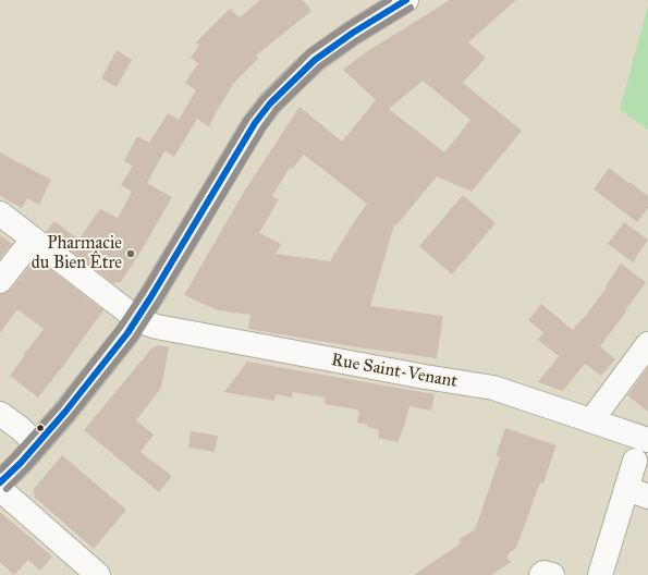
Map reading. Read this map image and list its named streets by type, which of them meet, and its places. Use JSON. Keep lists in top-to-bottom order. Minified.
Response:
{"streets":{"street":["Rue Saint-Venant"]},"places":["Pharmacie du Bien Être"]}
